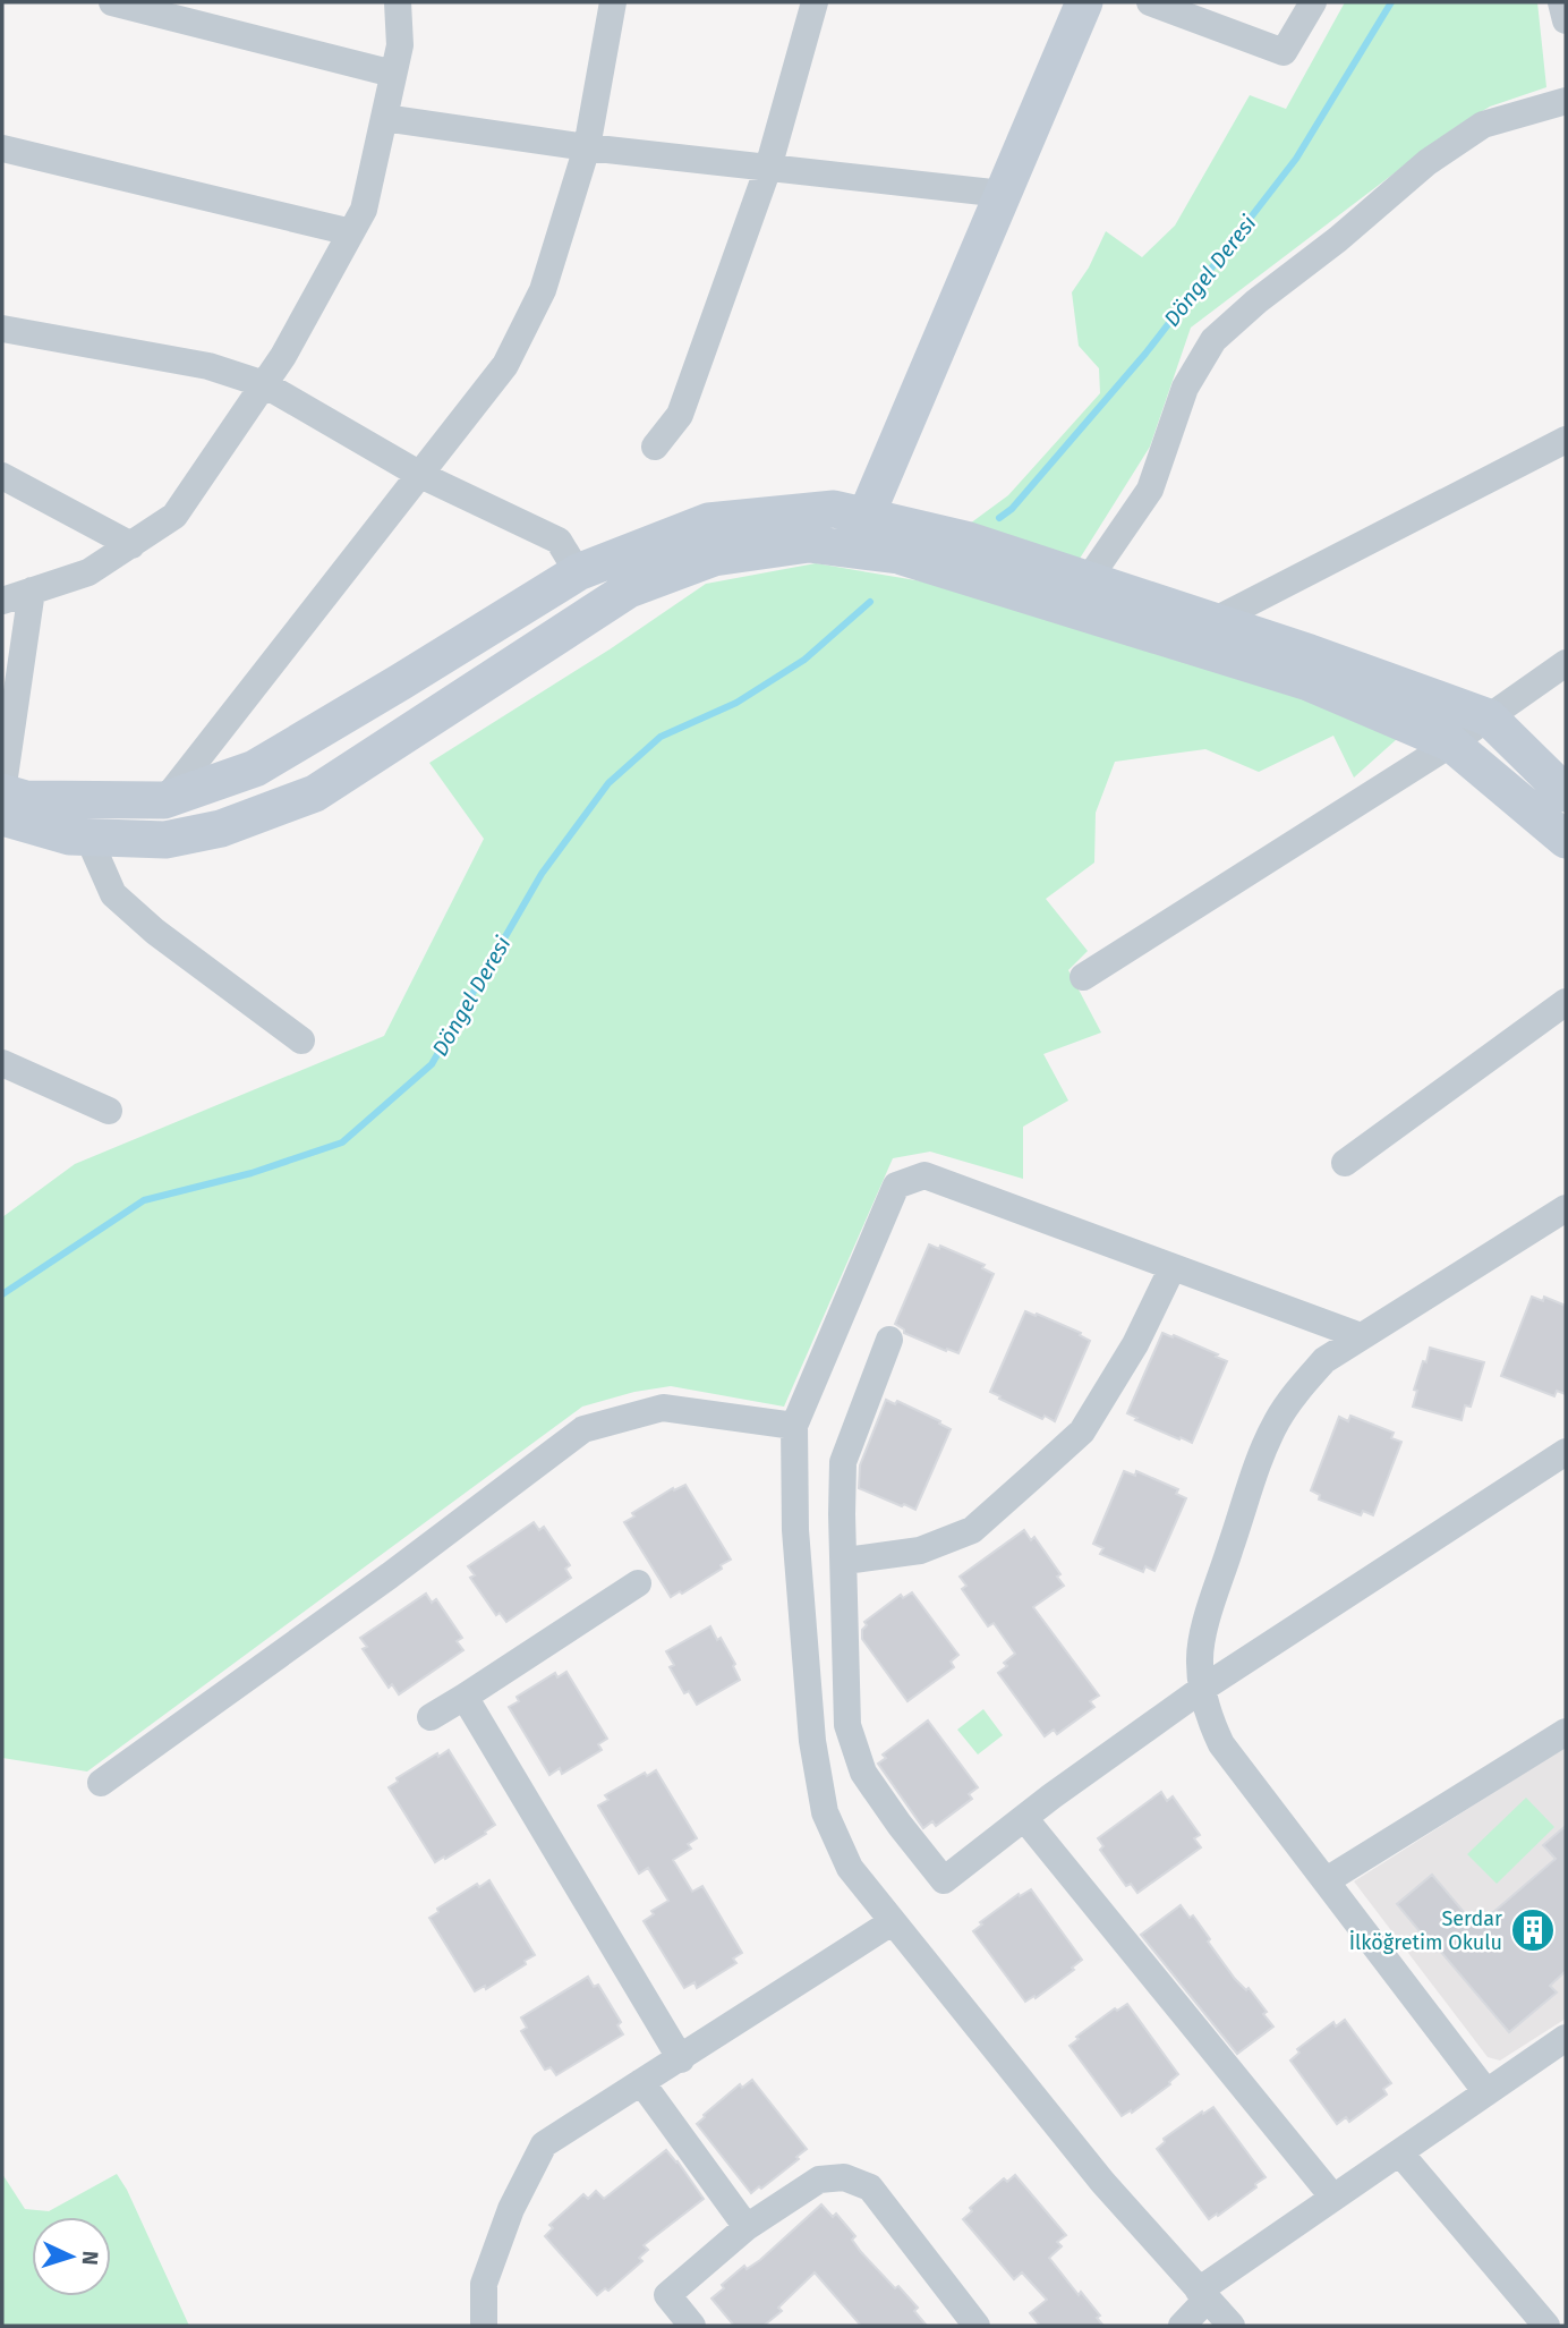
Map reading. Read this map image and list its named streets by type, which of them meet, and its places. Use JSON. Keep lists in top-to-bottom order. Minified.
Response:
{"water":["Döngel Deresi"],"places":{"building":["Serdar İlköğretim Okulu"]},"north":"right"}
